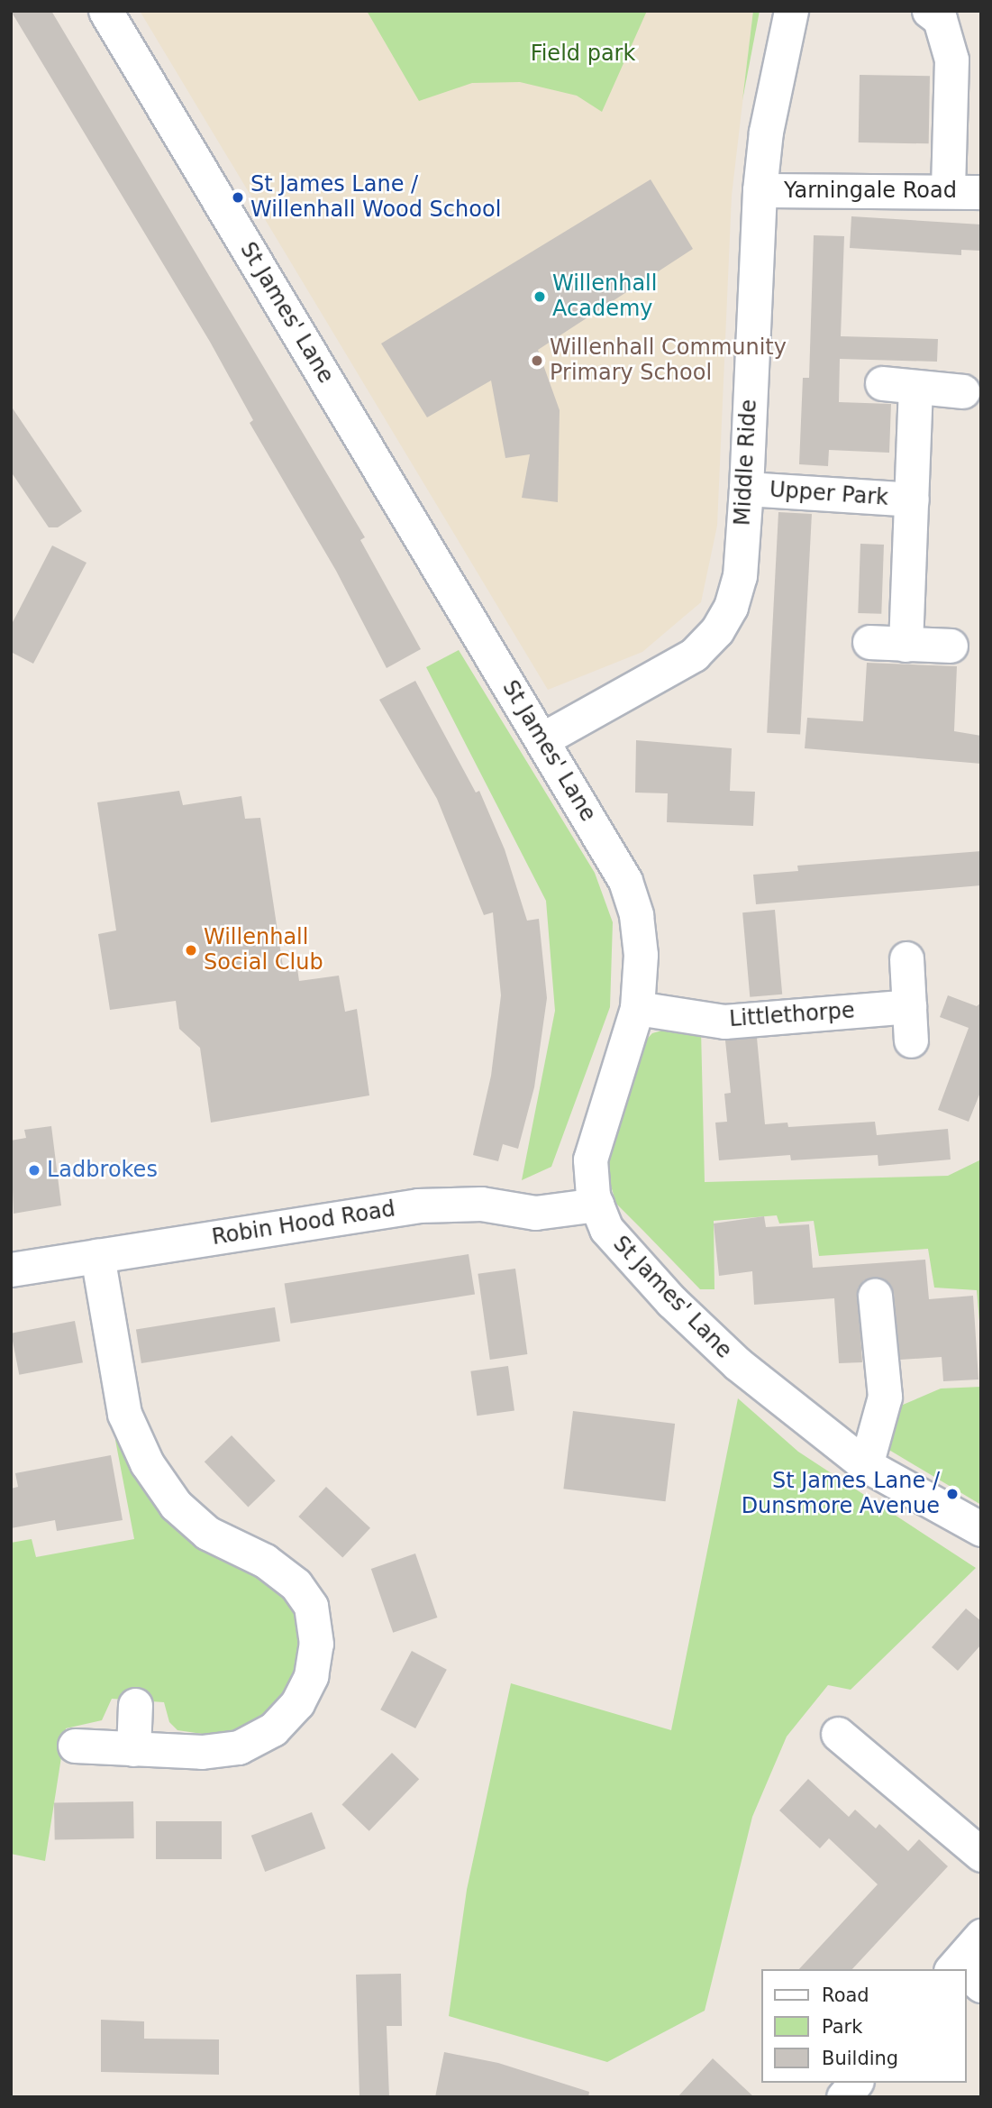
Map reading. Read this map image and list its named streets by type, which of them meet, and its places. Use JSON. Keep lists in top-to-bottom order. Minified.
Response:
{"streets":{"street":["Yarningale Road","St James' Lane","Middle Ride","Upper Park","Littlethorpe","Robin Hood Road"]},"crossings":[["Yarningale Road","Middle Ride"],["St James' Lane","Middle Ride"],["St James' Lane","Littlethorpe"],["St James' Lane","Robin Hood Road"],["Middle Ride","Upper Park"]],"parks":["Field park"],"places":["St James Lane / Willenhall Wood School","Willenhall Academy","Willenhall Community Primary School","Willenhall Social Club","Ladbrokes","St James Lane / Dunsmore Avenue"],"legend":["Road","Park","Building"]}
